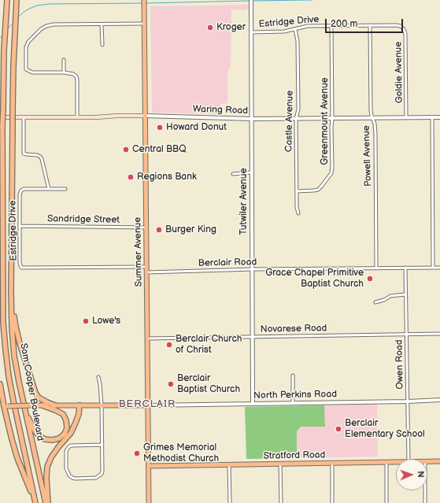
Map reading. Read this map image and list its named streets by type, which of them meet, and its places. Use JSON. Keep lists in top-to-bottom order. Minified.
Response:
{"streets":{"highway":["Sam Cooper Boulevard"],"main road":["Waring Road","Summer Avenue","North Perkins Road","Stratford Road"],"street":["Estridge Drive","Goldie Avenue","Castle Avenue","Greenmount Avenue","Powell Avenue","Tutwiler Avenue","Sandridge Street","Berclair Road","Novarese Road","Owen Road"]},"crossings":[["Estridge Drive","Goldie Avenue"],["Estridge Drive","Castle Avenue"],["Estridge Drive","Greenmount Avenue"],["Estridge Drive","Powell Avenue"],["Estridge Drive","Tutwiler Avenue"],["Estridge Drive","Sandridge Street"],["Estridge Drive","Summer Avenue"],["Goldie Avenue","Waring Road"],["Waring Road","Castle Avenue"],["Waring Road","Greenmount Avenue"],["Waring Road","Powell Avenue"],["Waring Road","Tutwiler Avenue"],["Waring Road","Summer Avenue"],["Castle Avenue","Greenmount Avenue"],["Powell Avenue","Berclair Road"],["Tutwiler Avenue","Berclair Road"],["Tutwiler Avenue","Novarese Road"],["Tutwiler Avenue","North Perkins Road"],["Sandridge Street","Summer Avenue"],["Summer Avenue","Berclair Road"],["Summer Avenue","Novarese Road"],["Summer Avenue","North Perkins Road"],["Summer Avenue","Stratford Road"],["Berclair Road","Owen Road"],["Novarese Road","Owen Road"],["Owen Road","North Perkins Road"]],"districts":["BERCLAIR"],"places":["Kroger","Howard Donut","Central BBQ","Regions Bank","Burger King","Grace Chapel Primitive Baptist Church","Lowe's","Berclair Church of Christ","Berclair Baptist Church","Berclair Elementary School","Grimes Memorial Methodist Church"],"scale_bar":"200 m","north":"right"}
